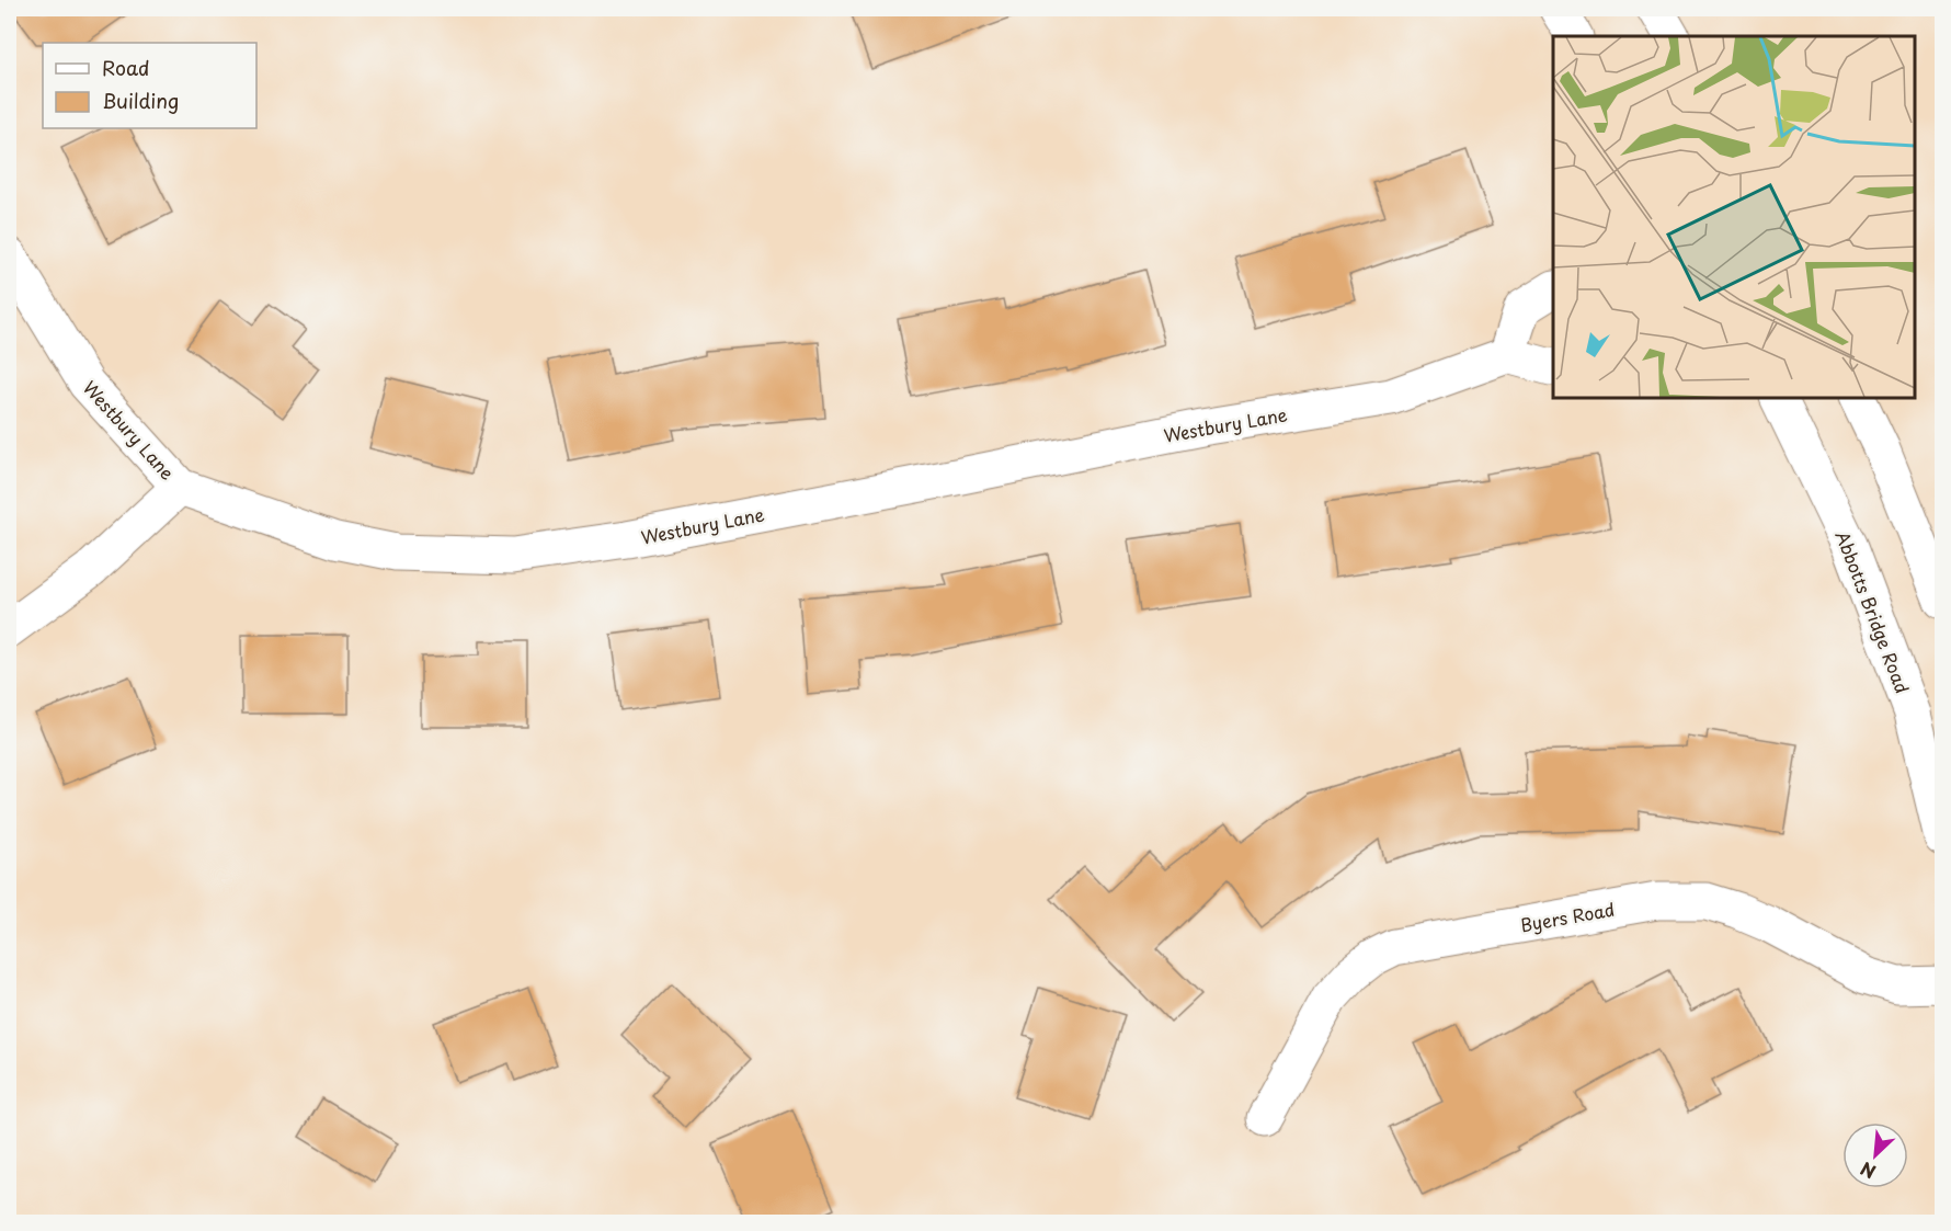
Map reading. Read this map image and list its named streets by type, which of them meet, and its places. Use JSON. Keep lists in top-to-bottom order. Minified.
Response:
{"streets":{"street":["Westbury Lane","Abbotts Bridge Road","Byers Road"]},"legend":["Road","Building"],"north":"bottom left"}
